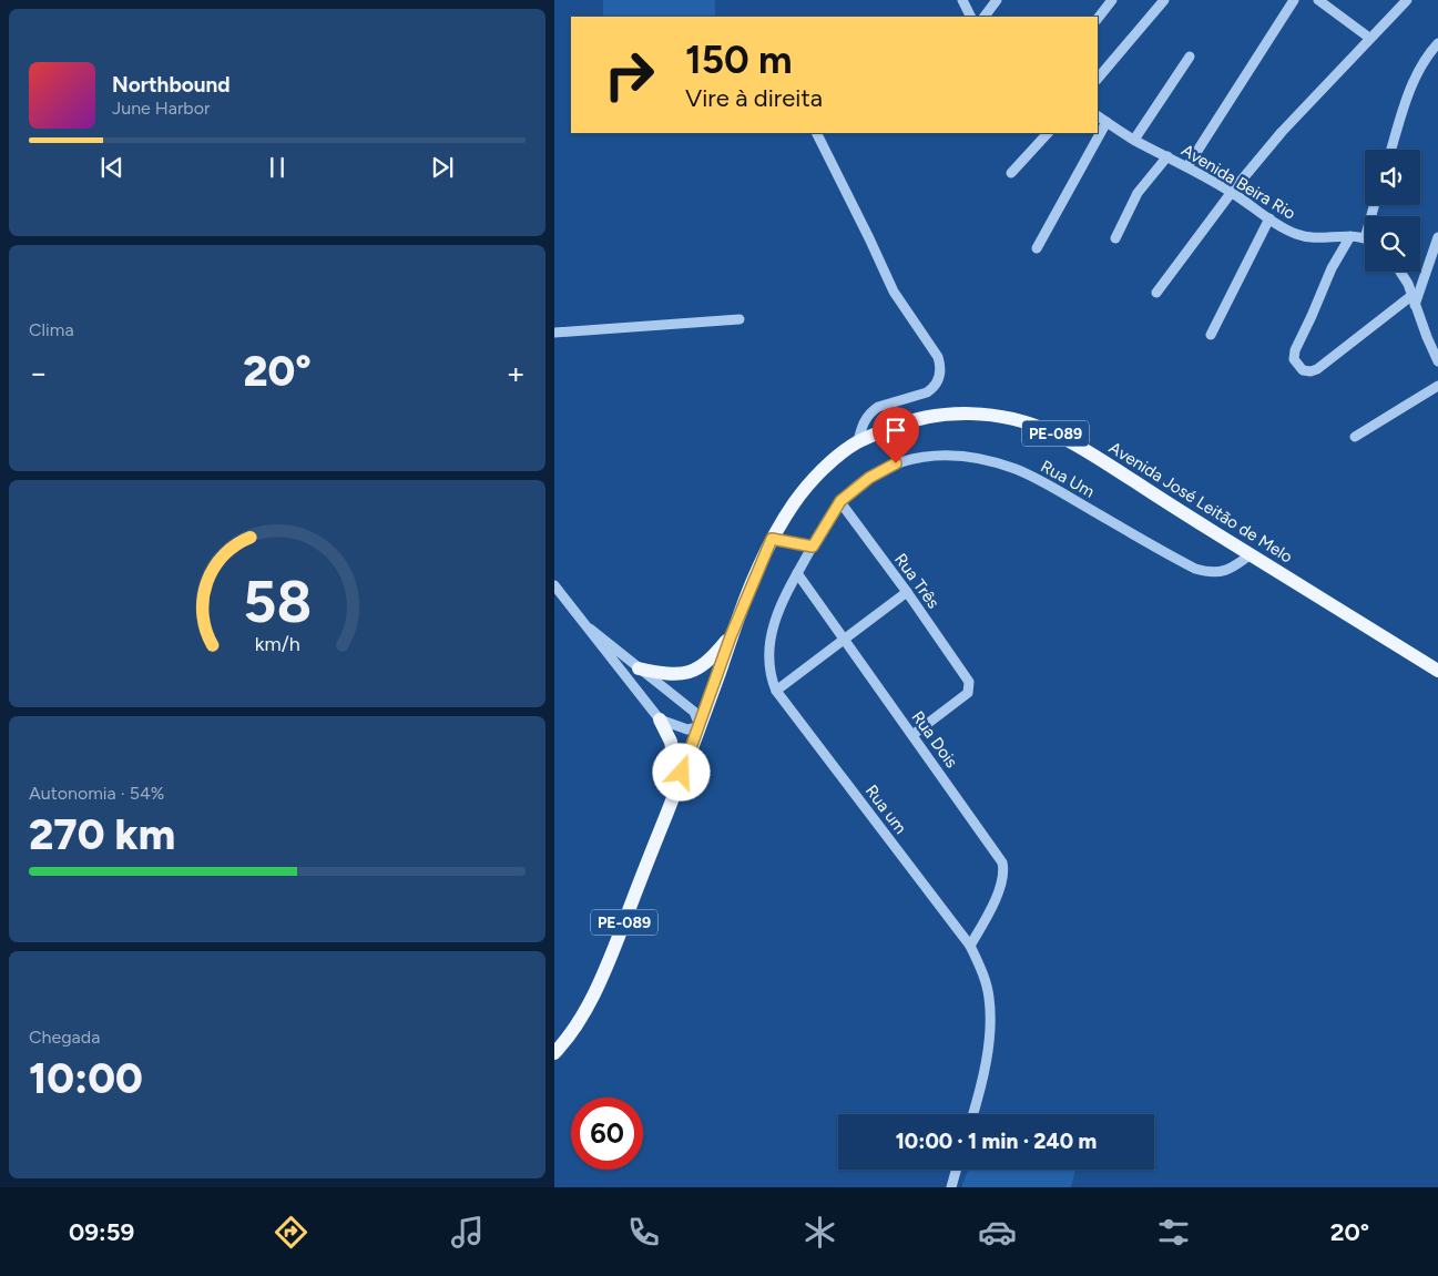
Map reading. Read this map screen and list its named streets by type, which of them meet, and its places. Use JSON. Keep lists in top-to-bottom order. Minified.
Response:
{"streets":{"main road":["PE-089","Avenida José Leitão de Melo"],"street":["Avenida Beira Rio","Rua Um","Rua Três","Rua Dois","Rua um"]},"crossings":[["Rua Um","Avenida José Leitão de Melo"],["Rua Um","Rua Três"],["Rua Um","Rua Dois"],["Rua Um","Rua um"],["Rua Três","Rua Dois"],["Rua Dois","Rua um"]],"page":{"turn":["150 m","Vire à direita"],"song":["Northbound","June Harbor"],"tile":["Clima",["Autonomia · 54%","270 km"],["Chegada","10:00"]],"heat":["−","20°","+"],"limit":"60","trip":"10:00 · 1 min · 240 m","tabs":["09:59","20°"],"gauge":["58","km/h"]}}
